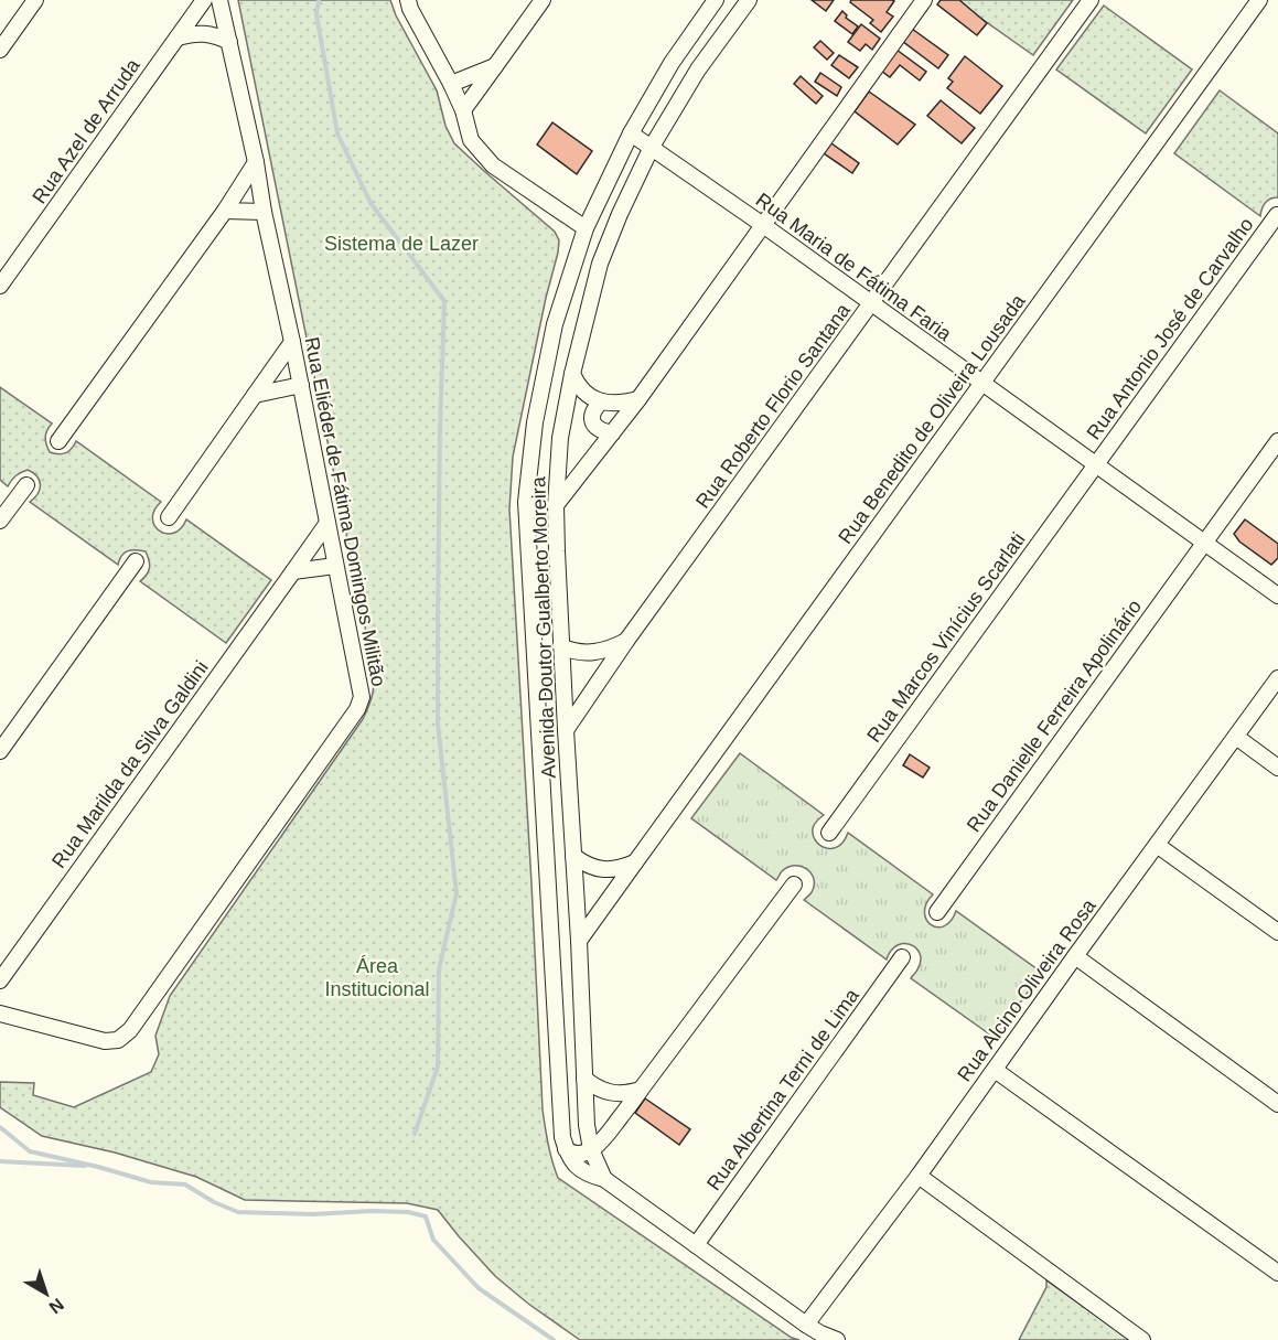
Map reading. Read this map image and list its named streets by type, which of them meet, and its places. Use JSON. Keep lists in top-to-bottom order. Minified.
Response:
{"streets":{"street":["Rua Azel de Arruda","Rua Maria de Fátima Faria","Rua Antonio José de Carvalho","Rua Roberto Florio Santana","Rua Benedito de Oliveira Lousada","Rua Eliéder de Fátima Domingos Militão","Avenida Doutor Gualberto Moreira","Rua Marcos Vinícius Scarlati","Rua Danielle Ferreira Apolinário","Rua Marilda da Silva Galdini","Rua Alcino Oliveira Rosa","Rua Albertina Terni de Lima"]},"crossings":[["Rua Maria de Fátima Faria","Rua Antonio José de Carvalho"],["Rua Maria de Fátima Faria","Rua Roberto Florio Santana"],["Rua Maria de Fátima Faria","Rua Benedito de Oliveira Lousada"],["Rua Maria de Fátima Faria","Avenida Doutor Gualberto Moreira"],["Rua Maria de Fátima Faria","Rua Marcos Vinícius Scarlati"],["Rua Maria de Fátima Faria","Rua Danielle Ferreira Apolinário"],["Rua Antonio José de Carvalho","Rua Marcos Vinícius Scarlati"],["Rua Roberto Florio Santana","Avenida Doutor Gualberto Moreira"],["Rua Benedito de Oliveira Lousada","Avenida Doutor Gualberto Moreira"],["Rua Eliéder de Fátima Domingos Militão","Rua Marilda da Silva Galdini"]],"parks":["Sistema de Lazer","Área Institucional"],"north":"bottom right"}
